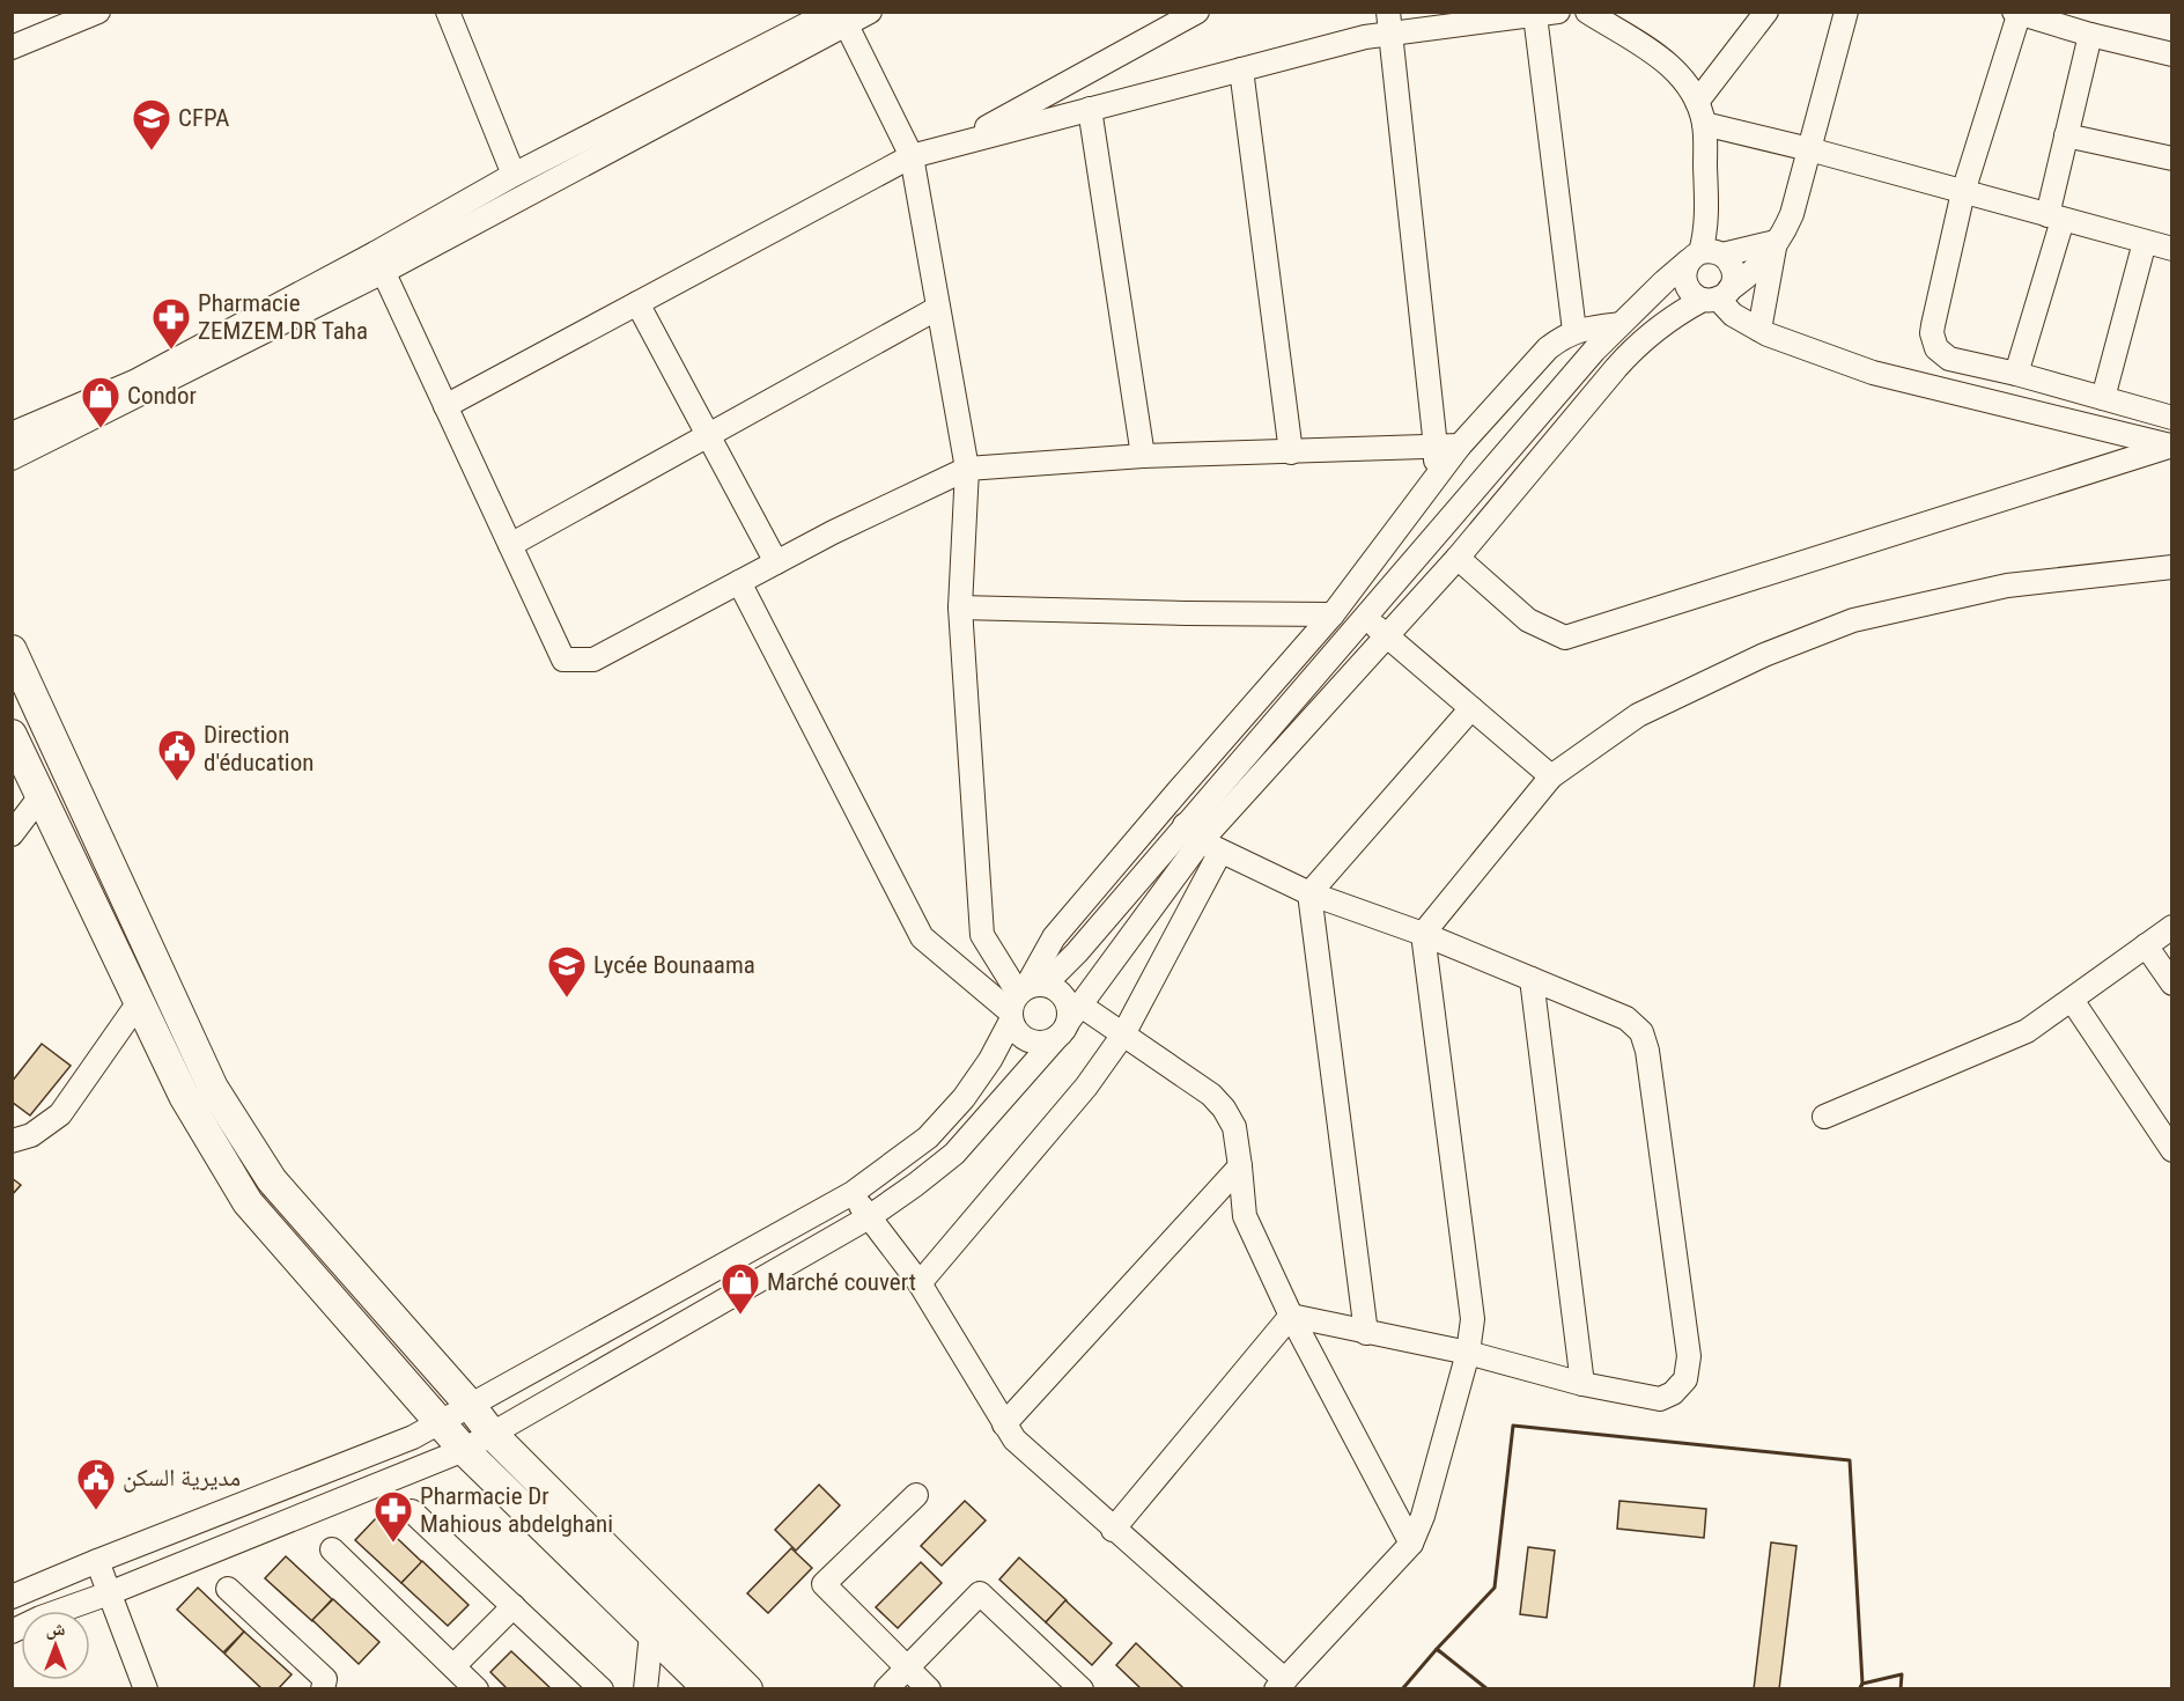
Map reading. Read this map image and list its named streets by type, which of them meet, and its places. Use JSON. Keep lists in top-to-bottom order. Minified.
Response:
{"places":{"school or university":["CFPA","Lycée Bounaama"],"pharmacy":["Pharmacie ZEMZEM DR Taha","Pharmacie Dr Mahious abdelghani"],"shop":["Condor","Marché couvert"],"public building":["Direction d'éducation","مديرية السكن"]},"north":"top"}
